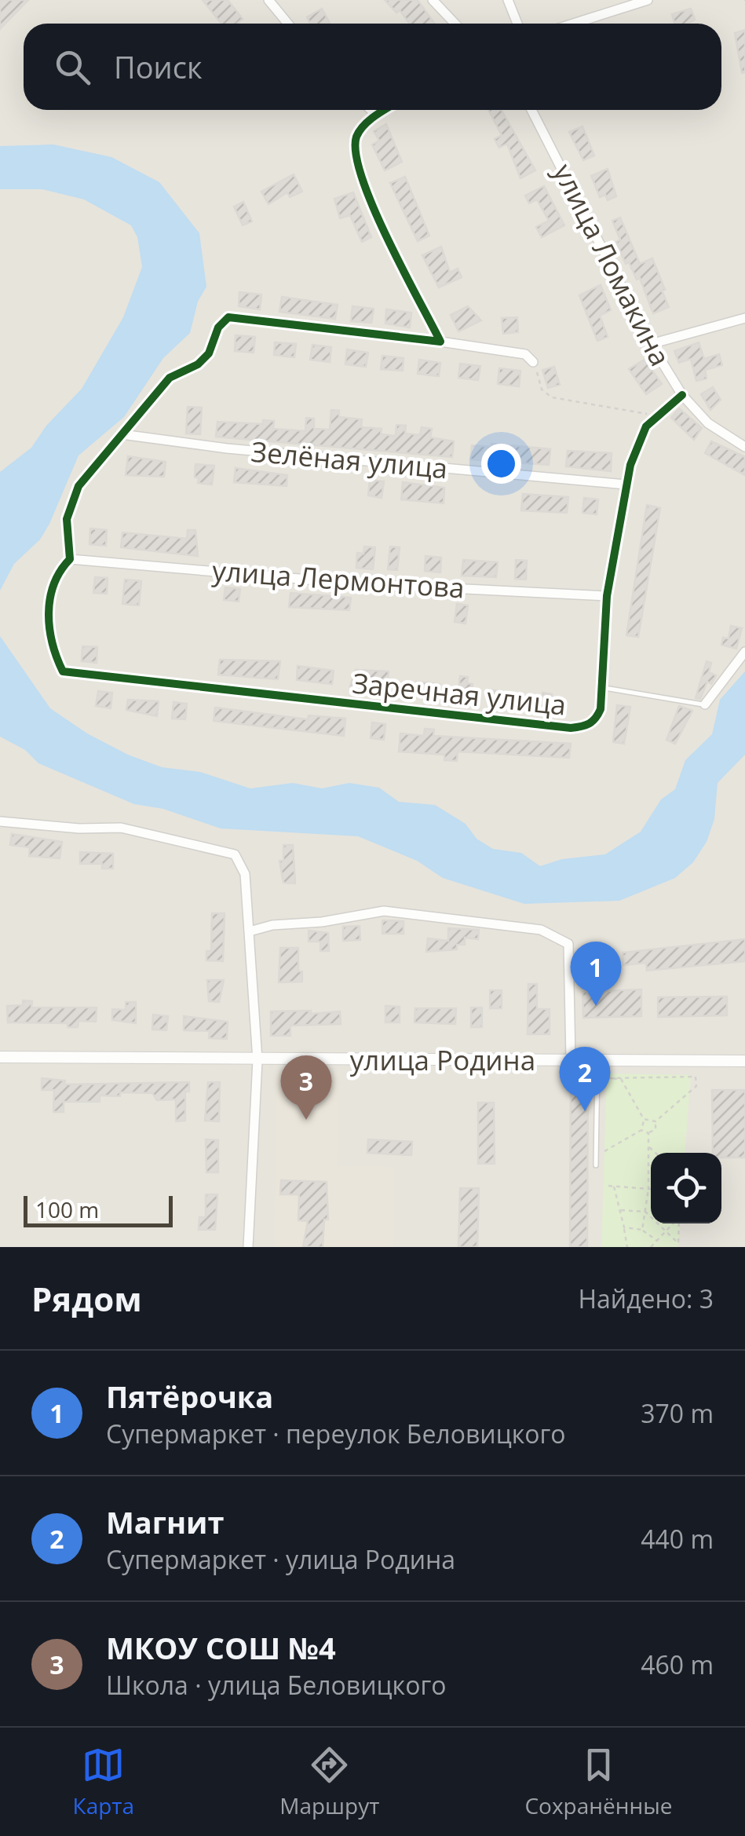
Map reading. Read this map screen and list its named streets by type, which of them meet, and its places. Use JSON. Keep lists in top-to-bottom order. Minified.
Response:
{"streets":{"street":["улица Ломакина","Зелёная улица","улица Лермонтова","Заречная улица","улица Родина"]},"crossings":[["улица Ломакина","Заречная улица"],["Зелёная улица","Заречная улица"],["улица Лермонтова","Заречная улица"]],"scale_bar":"100 m","page":{"search":"Поиск","pins":["1","2","3"],"scale":"100 m","heading":["Рядом","Найдено: 3"],"list":[{"mark":"1","name":"Пятёрочка","note":"Супермаркет · переулок Беловицкого","value":"370 m"},{"mark":"2","name":"Магнит","note":"Супермаркет · улица Родина","value":"440 m"},{"mark":"3","name":"МКОУ СОШ №4","note":"Школа · улица Беловицкого","value":"460 m"}],"nav":["Карта","Маршрут","Сохранённые"]}}
